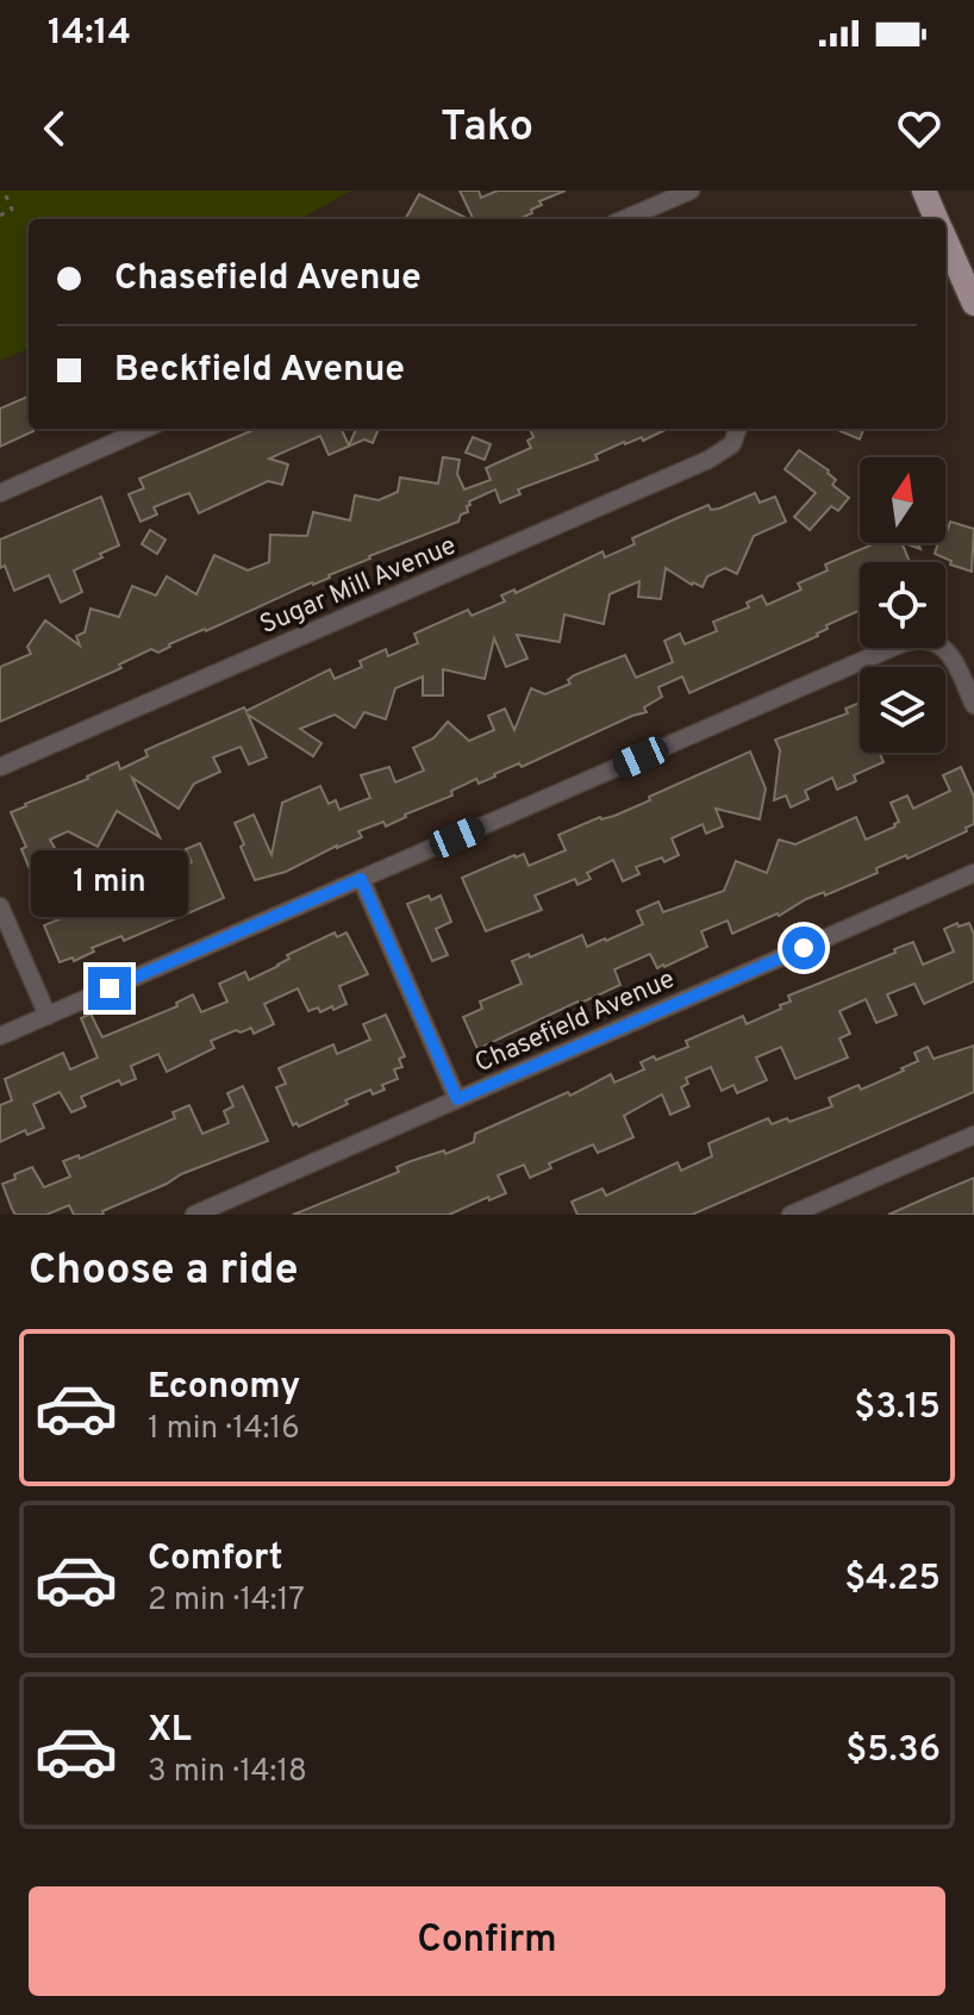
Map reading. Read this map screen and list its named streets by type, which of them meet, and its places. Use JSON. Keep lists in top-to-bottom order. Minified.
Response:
{"streets":{"street":["Sugar Mill Avenue","Chasefield Avenue"]},"north":"top","page":{"status":"14:14","header":"Tako","banner":["Chasefield Avenue","Beckfield Avenue"],"bubble":"1 min","heading":"Choose a ride","list":[{"name":"Economy","note":"1 min · 14:16","value":"$3.15"},{"name":"Comfort","note":"2 min · 14:17","value":"$4.25"},{"name":"XL","note":"3 min · 14:18","value":"$5.36"}],"buttons":"Confirm"}}
